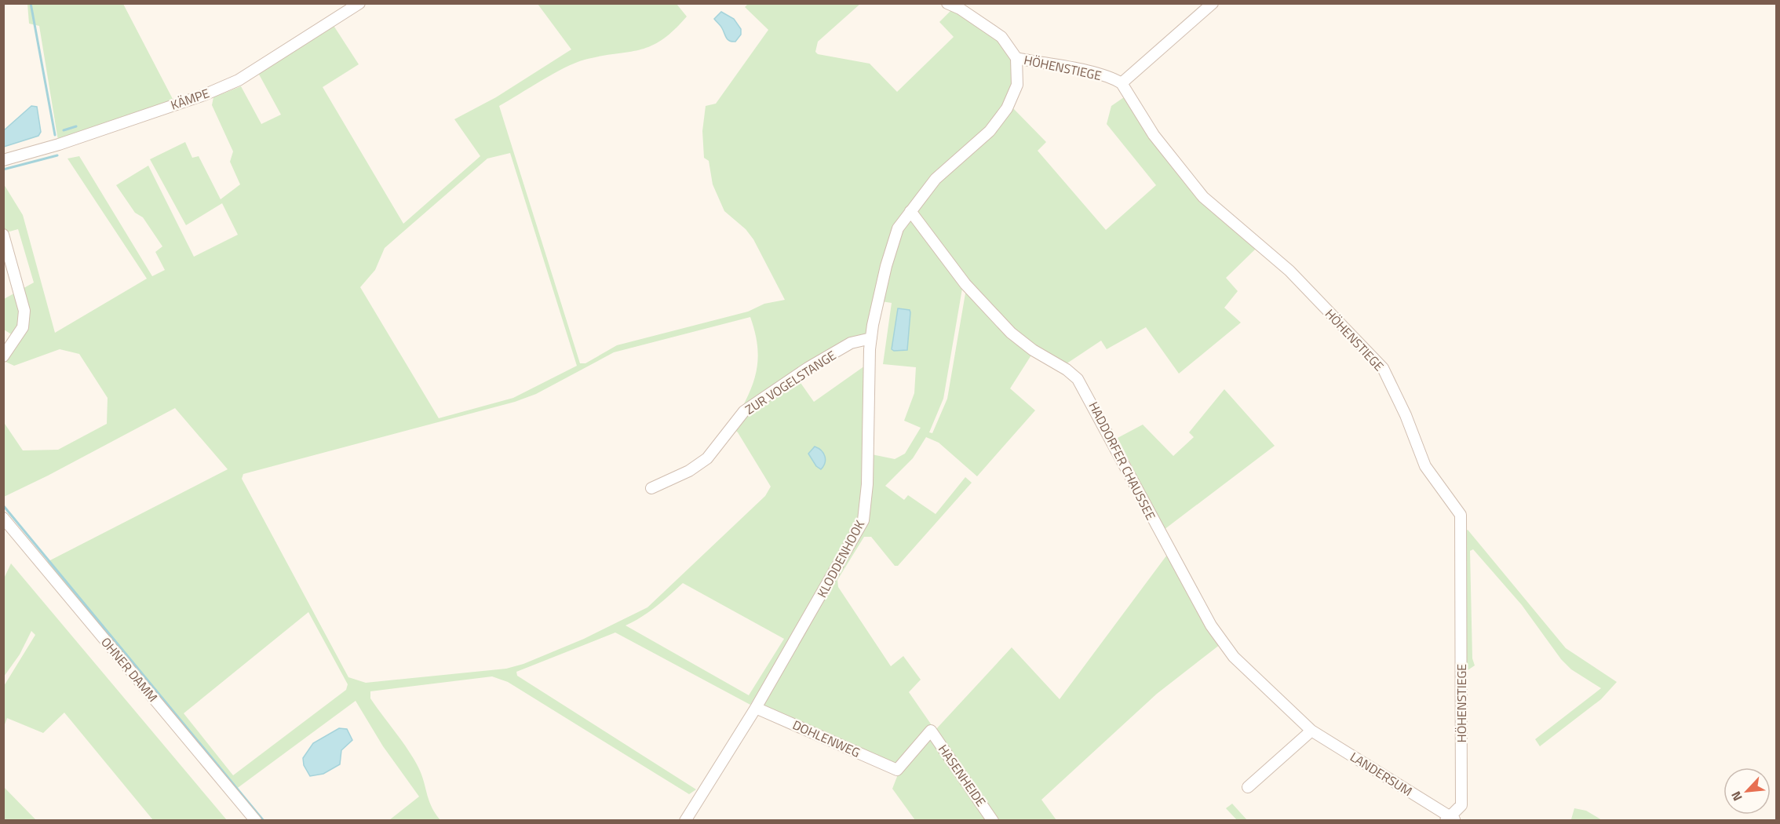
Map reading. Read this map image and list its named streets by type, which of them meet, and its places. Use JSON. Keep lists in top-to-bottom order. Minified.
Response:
{"streets":{"street":["HÖHENSTIEGE","KÄMPE","ZUR VOGELSTANGE","HADDORFER CHAUSSEE","KLODDENHOOK","OHNER DAMM","DOHLENWEG","LANDERSUM","HASENHEIDE"]},"crossings":[["HÖHENSTIEGE","KLODDENHOOK"],["HÖHENSTIEGE","LANDERSUM"],["ZUR VOGELSTANGE","KLODDENHOOK"],["HADDORFER CHAUSSEE","KLODDENHOOK"],["HADDORFER CHAUSSEE","LANDERSUM"],["KLODDENHOOK","DOHLENWEG"],["DOHLENWEG","HASENHEIDE"]],"north":"bottom left"}
